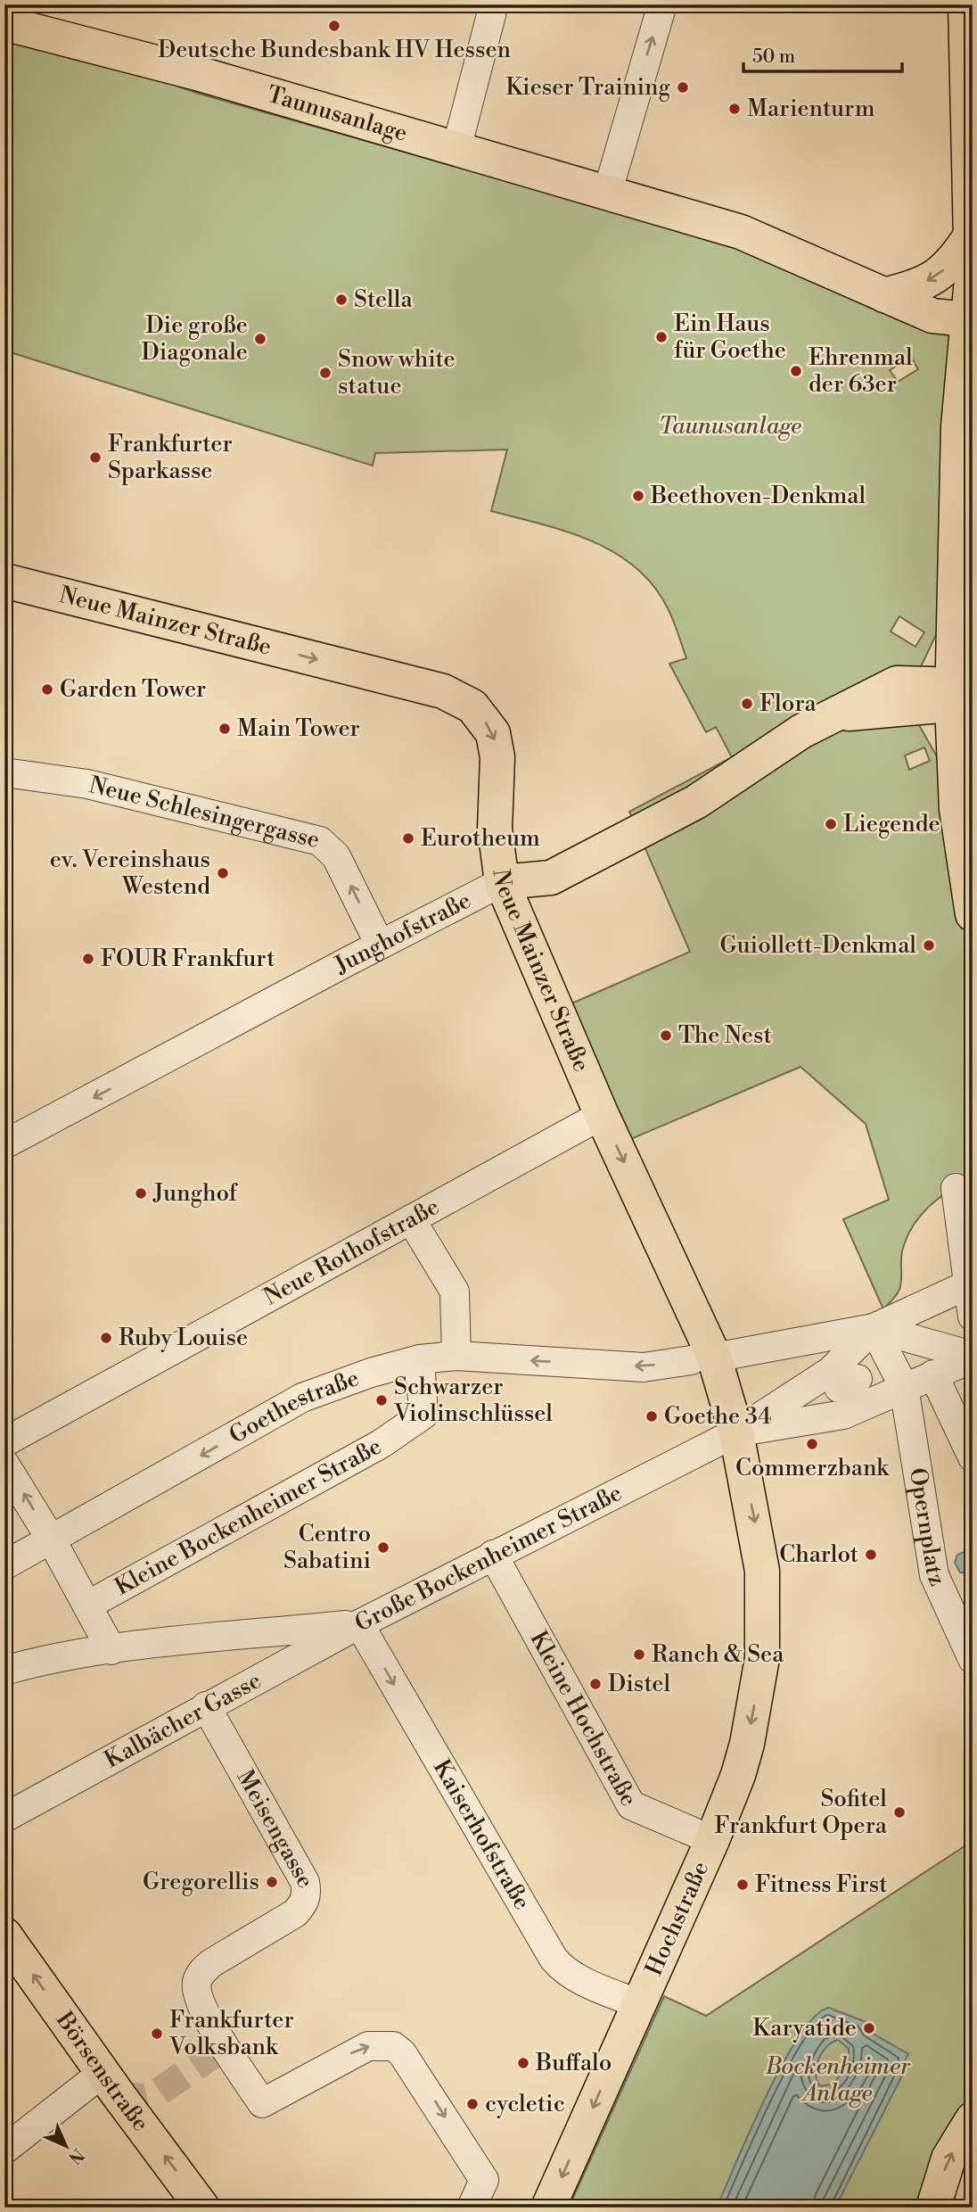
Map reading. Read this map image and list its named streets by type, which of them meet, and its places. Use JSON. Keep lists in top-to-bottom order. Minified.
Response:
{"streets":{"main road":["Taunusanlage","Neue Mainzer Straße","Junghofstraße","Hochstraße","Börsenstraße"],"street":["Neue Schlesingergasse","Neue Rothofstraße","Goethestraße","Kleine Bockenheimer Straße","Opernplatz","Große Bockenheimer Straße","Kleine Hochstraße","Kalbächer Gasse","Meisengasse","Kaiserhofstraße"]},"crossings":[["Neue Mainzer Straße","Junghofstraße"],["Neue Mainzer Straße","Neue Rothofstraße"],["Neue Mainzer Straße","Große Bockenheimer Straße"],["Neue Mainzer Straße","Hochstraße"],["Neue Schlesingergasse","Junghofstraße"],["Goethestraße","Kleine Bockenheimer Straße"],["Große Bockenheimer Straße","Kleine Hochstraße"],["Große Bockenheimer Straße","Kalbächer Gasse"],["Große Bockenheimer Straße","Kaiserhofstraße"],["Große Bockenheimer Straße","Hochstraße"],["Kleine Hochstraße","Hochstraße"],["Kalbächer Gasse","Meisengasse"],["Kalbächer Gasse","Kaiserhofstraße"],["Kaiserhofstraße","Hochstraße"]],"one_way":["Neue Mainzer Straße","Neue Schlesingergasse","Junghofstraße","Goethestraße","Kaiserhofstraße","Hochstraße","Börsenstraße"],"parks":["Taunusanlage","Bockenheimer Anlage"],"places":["Deutsche Bundesbank HV Hessen","Kieser Training","Marienturm","Stella","Ein Haus für Goethe","Die große Diagonale","Ehrenmal der 63er","Snow white statue","Frankfurter Sparkasse","Beethoven-Denkmal","Garden Tower","Flora","Main Tower","Liegende","Eurotheum","ev. Vereinshaus Westend","Guiollett-Denkmal","FOUR Frankfurt","The Nest","Junghof","Ruby Louise","Schwarzer Violinschlüssel","Goethe 34","Commerzbank","Centro Sabatini","Charlot","Ranch & Sea","Distel","Sofitel Frankfurt Opera","Gregorellis","Fitness First","Karyatide","Frankfurter Volksbank","Buffalo","cycletic"],"scale_bar":"50 m","north":"bottom right"}
